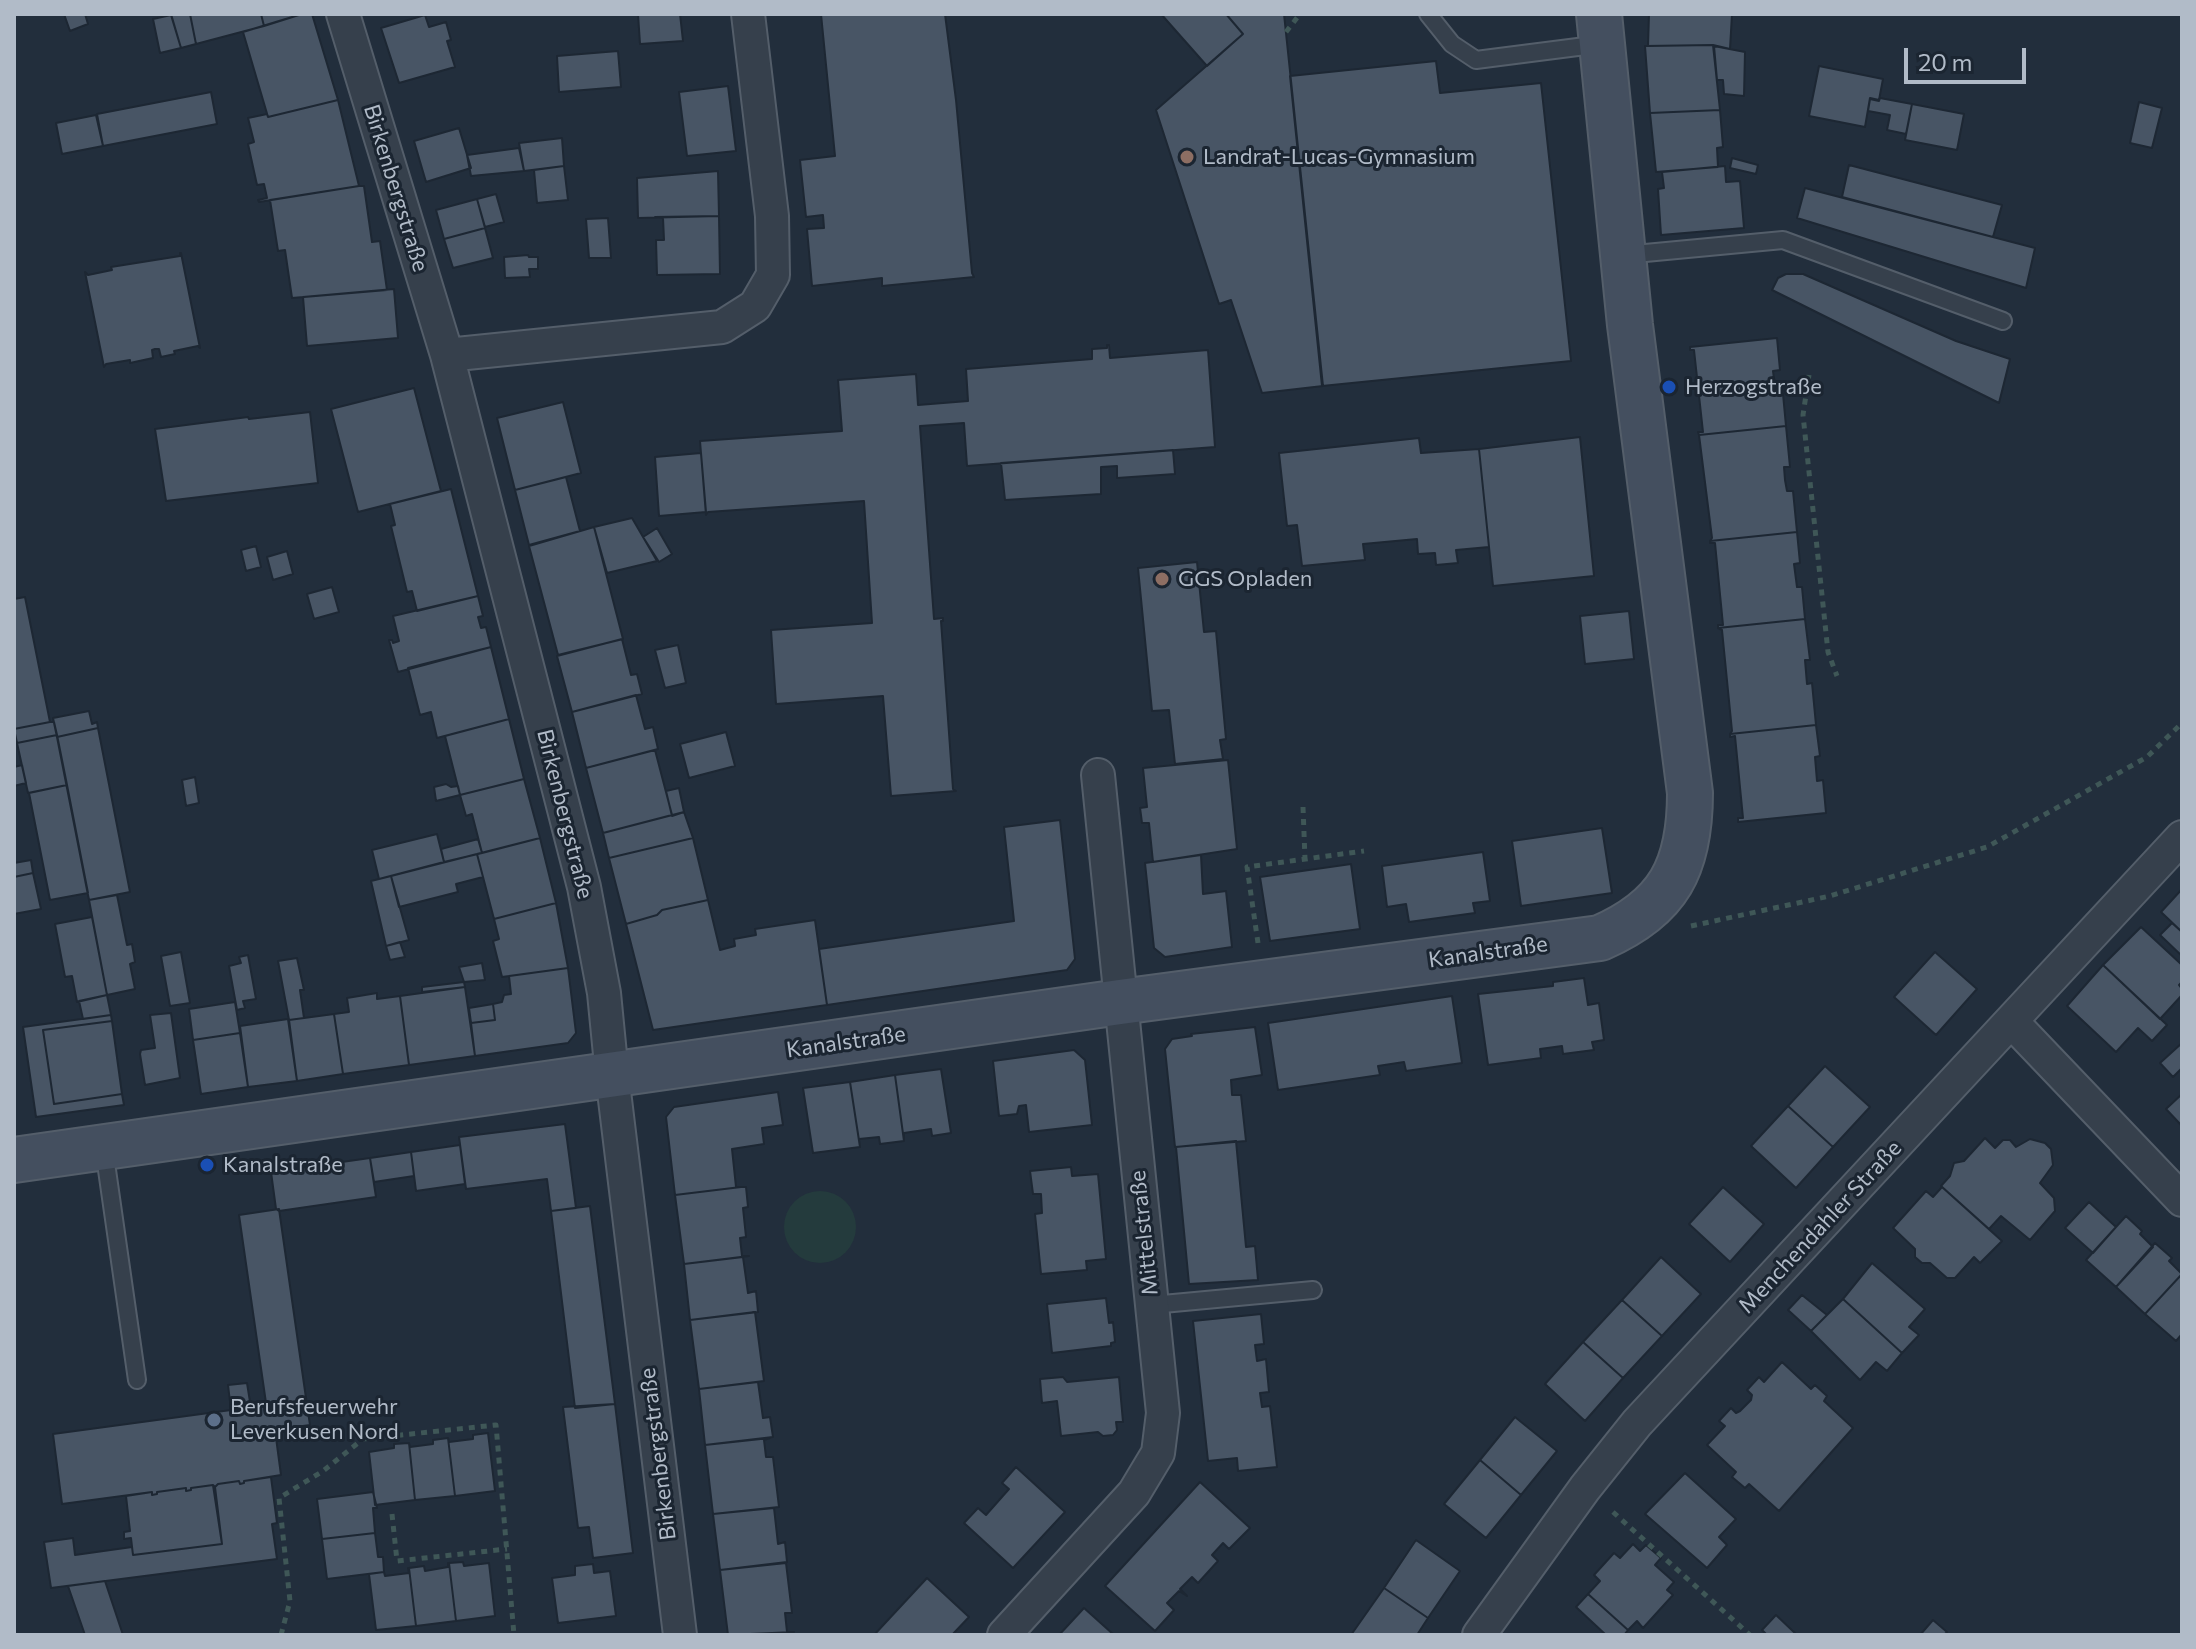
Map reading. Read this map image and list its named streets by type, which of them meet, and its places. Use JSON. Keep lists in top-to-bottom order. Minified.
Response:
{"streets":{"street":["Birkenbergstraße","Kanalstraße","Menchendahler Straße","Mittelstraße"]},"crossings":[["Birkenbergstraße","Kanalstraße"],["Kanalstraße","Mittelstraße"]],"places":["Landrat-Lucas-Gymnasium","Herzogstraße","GGS Opladen","Kanalstraße","Berufsfeuerwehr Leverkusen Nord"],"scale_bar":"20 m"}
